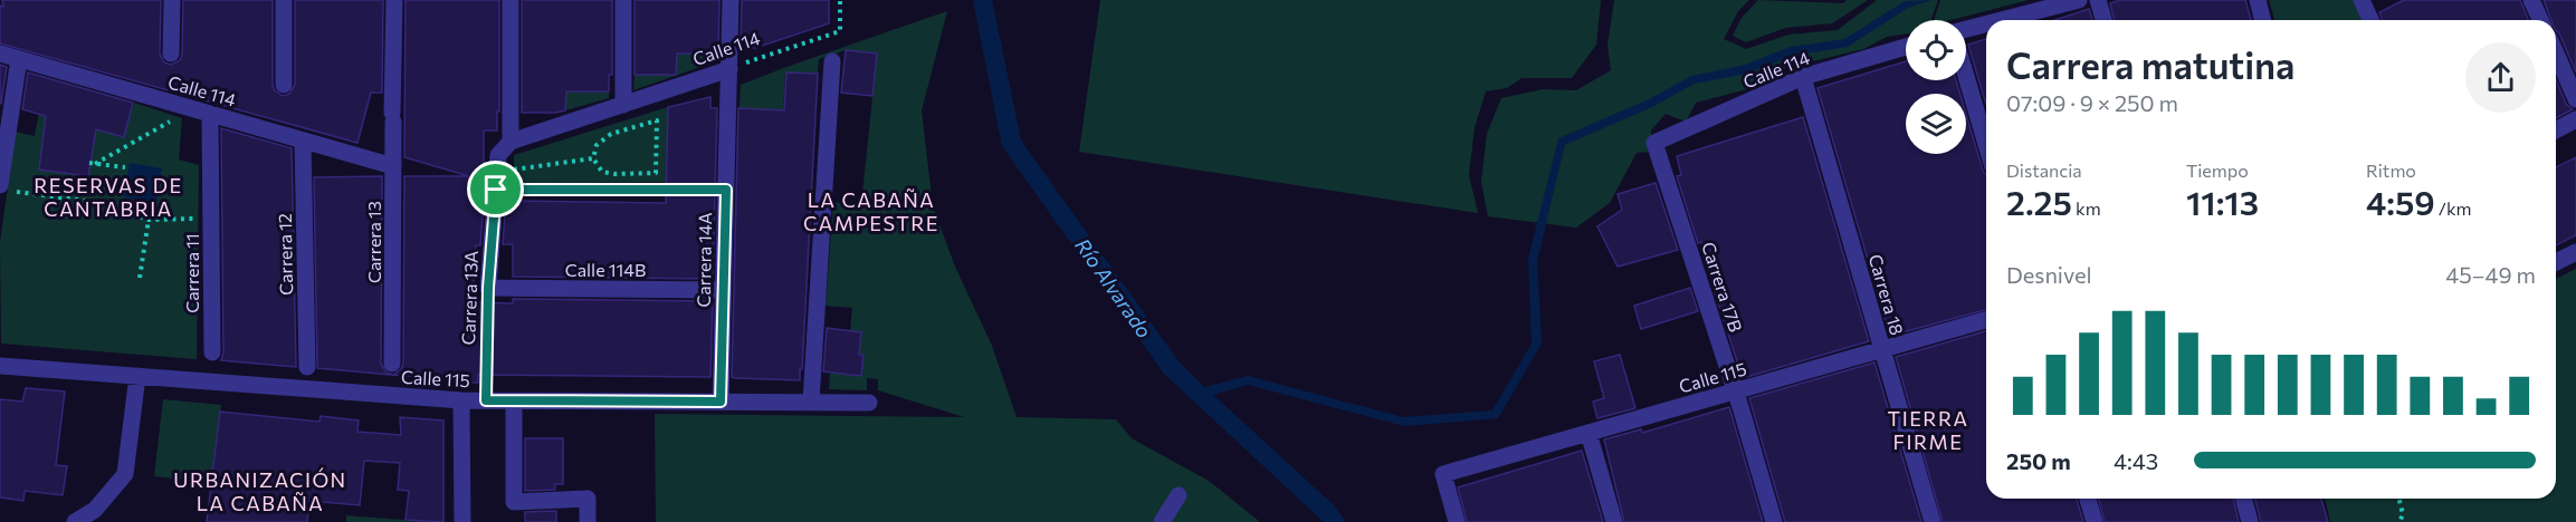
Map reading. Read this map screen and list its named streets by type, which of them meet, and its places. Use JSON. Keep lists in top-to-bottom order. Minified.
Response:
{"streets":{"street":["Calle 114","Carrera 13","Carrera 12","Carrera 14A","Calle 114B","Carrera 11","Carrera 17B","Carrera 18","Carrera 13A","Calle 115"]},"crossings":[["Calle 114","Carrera 13"],["Calle 114","Carrera 12"],["Calle 114","Carrera 14A"],["Calle 114","Carrera 11"],["Calle 114","Carrera 17B"],["Calle 114","Carrera 18"],["Calle 114","Carrera 13A"],["Carrera 14A","Calle 114B"],["Carrera 14A","Calle 115"],["Calle 114B","Carrera 13A"],["Carrera 17B","Calle 115"],["Carrera 18","Calle 115"],["Carrera 13A","Calle 115"]],"districts":["RESERVAS DE CANTABRIA","LA CABAÑA CAMPESTRE","TIERRA FIRME","URBANIZACIÓN LA CABAÑA"],"water":["Río Alvarado"],"page":{"heading":["Carrera matutina","07:09 · 9 × 250 m"],"stats":[["Distancia","2.25 km"],["Tiempo","11:13"],["Ritmo","4:59 /km"]],"chart":["Desnivel","45–49 m"],"list":[{"name":"250 m","note":"4:43"}]}}
